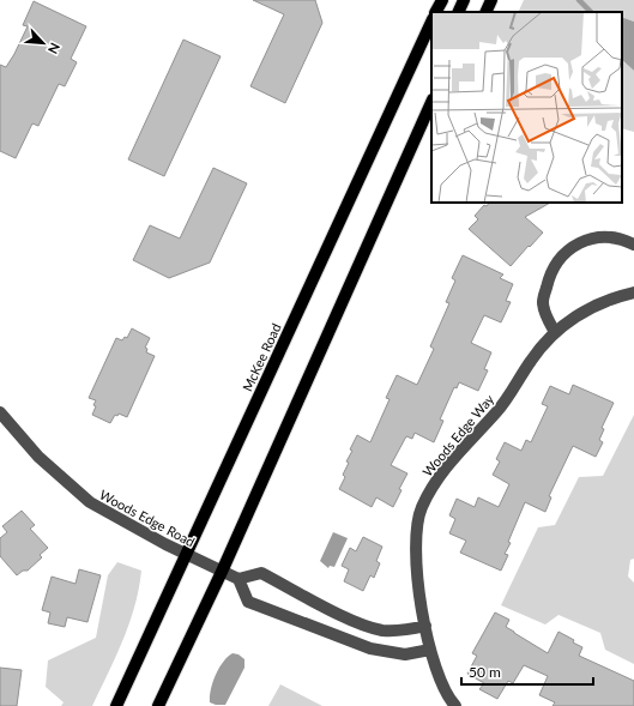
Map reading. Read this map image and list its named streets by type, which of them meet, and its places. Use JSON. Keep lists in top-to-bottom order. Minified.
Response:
{"streets":{"main road":["McKee Road"],"street":["Woods Edge Way","Woods Edge Road"]},"crossings":[["McKee Road","Woods Edge Road"]],"scale_bar":"50 m","north":"bottom right"}
